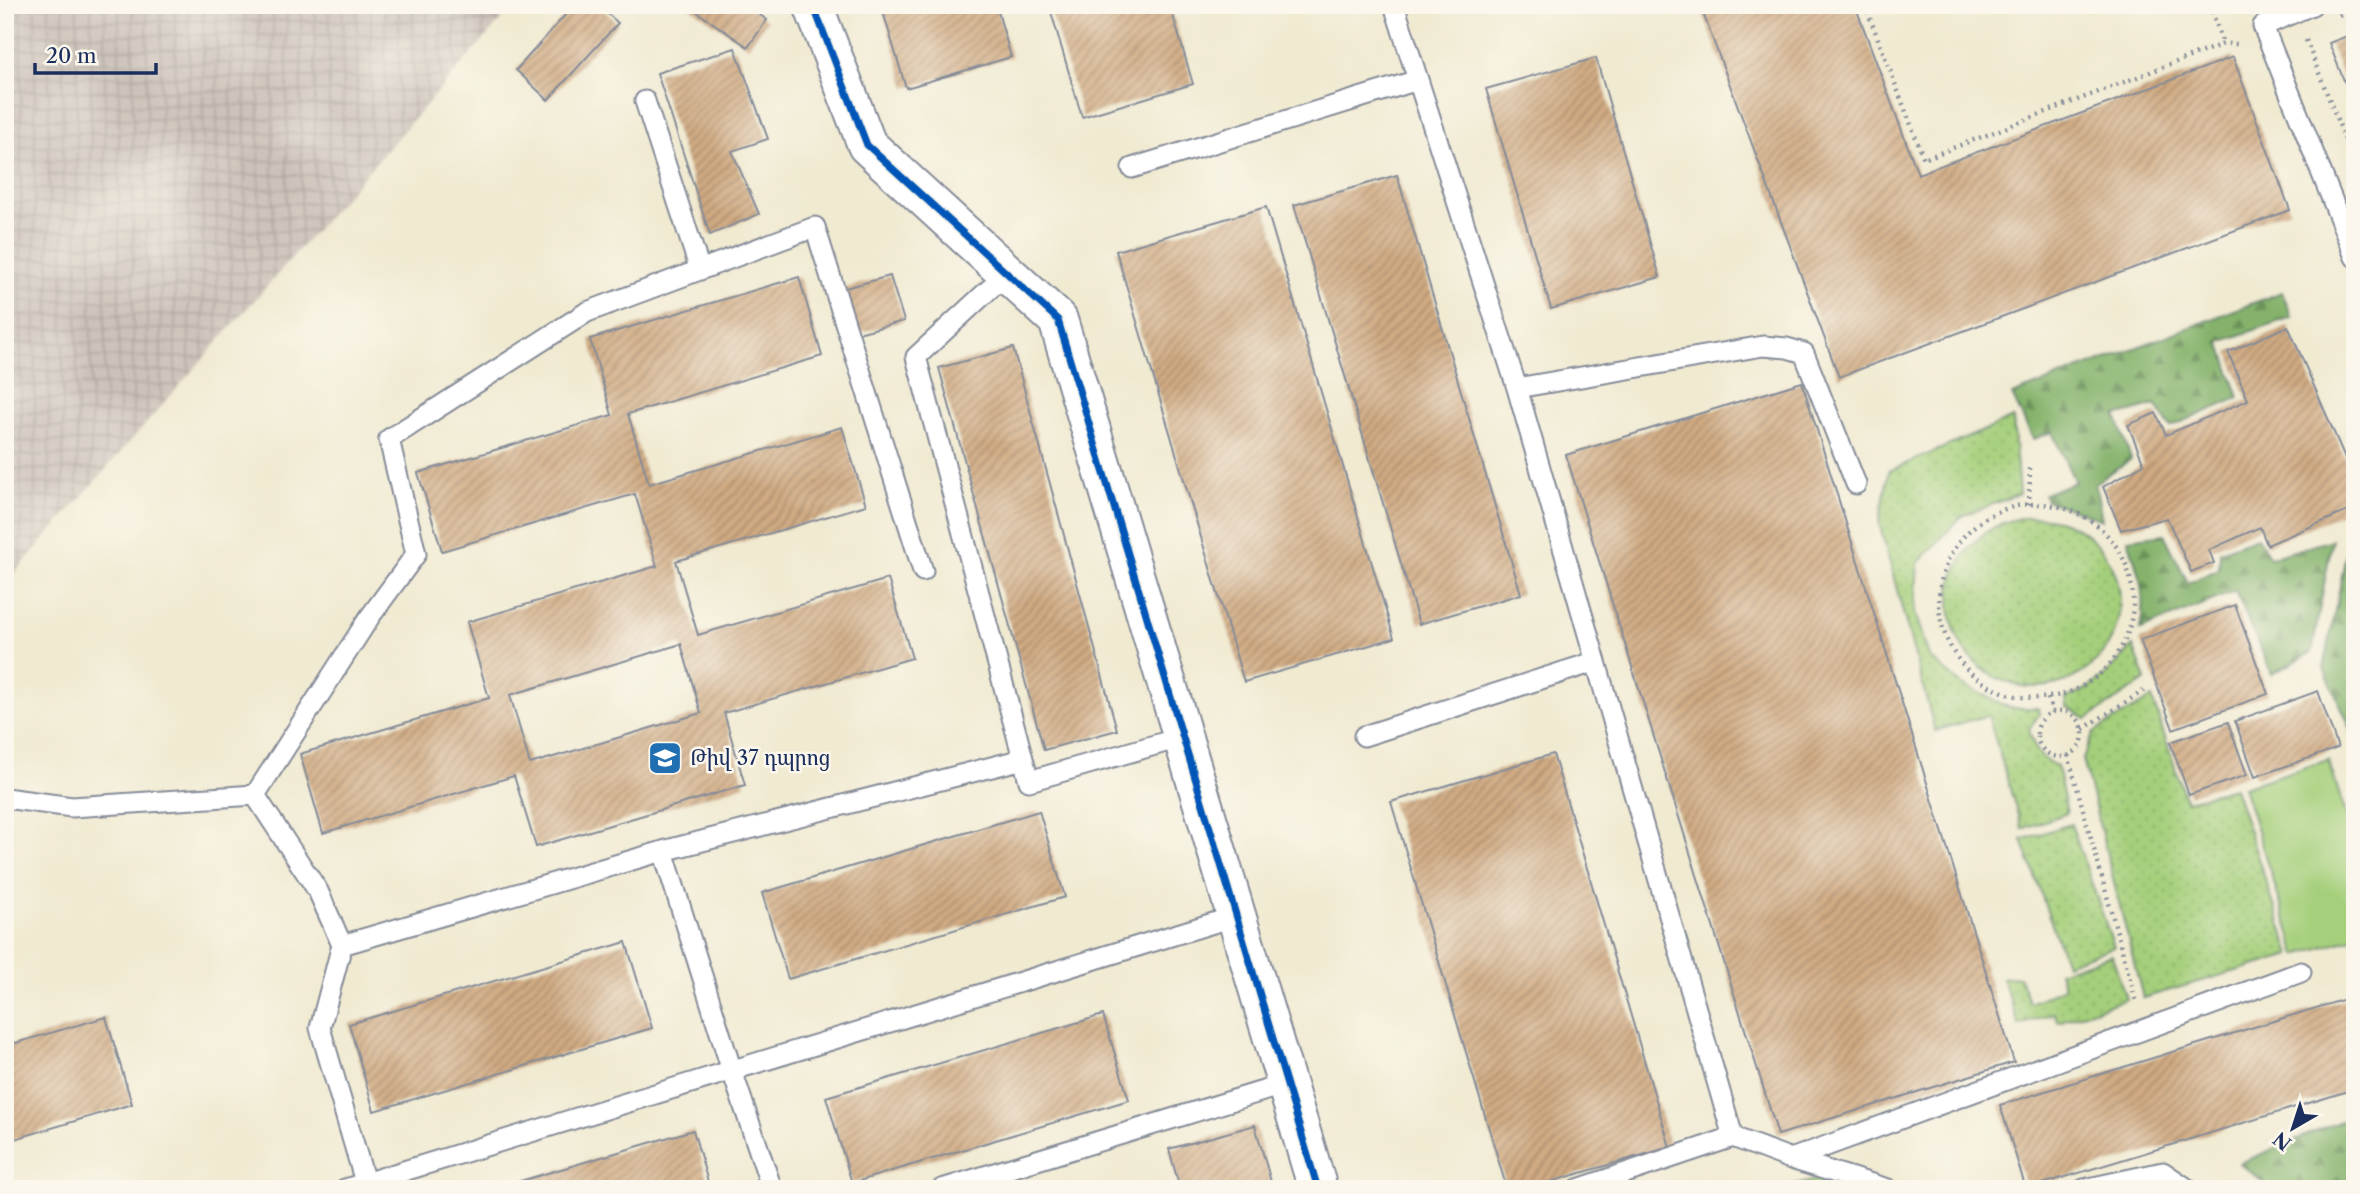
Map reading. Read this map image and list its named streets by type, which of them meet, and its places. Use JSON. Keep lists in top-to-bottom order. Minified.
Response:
{"places":{"school or university":["Թիվ 37 դպրոց"]},"scale_bar":"20 m","north":"bottom left"}
